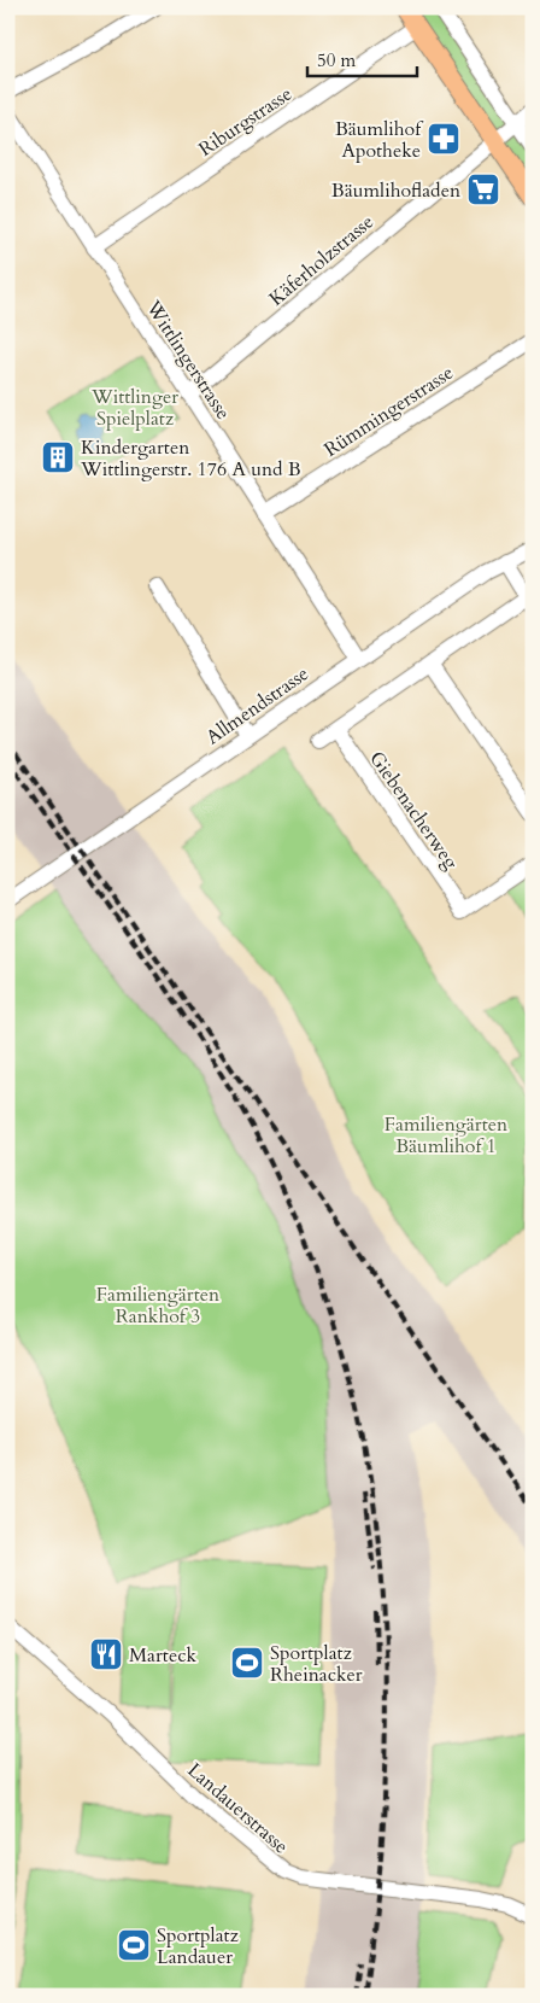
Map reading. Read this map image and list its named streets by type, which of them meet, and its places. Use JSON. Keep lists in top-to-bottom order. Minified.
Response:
{"streets":{"street":["Riburgstrasse","Käferholzstrasse","Wittlingerstrasse","Rümmingerstrasse","Allmendstrasse","Giebenacherweg","Landauerstrasse"]},"crossings":[["Riburgstrasse","Wittlingerstrasse"],["Käferholzstrasse","Wittlingerstrasse"],["Wittlingerstrasse","Rümmingerstrasse"],["Wittlingerstrasse","Allmendstrasse"]],"parks":["Wittlinger Spielplatz","Familiengärten Bäumlihof 1","Familiengärten Rankhof 3"],"places":{"pharmacy":["Bäumlihof Apotheke"],"supermarket":["Bäumlihofladen"],"building":["Kindergarten Wittlingerstr. 176 A und B"],"restaurant":["Marteck"],"sports":["Sportplatz Rheinacker","Sportplatz Landauer"]},"scale_bar":"50 m"}
